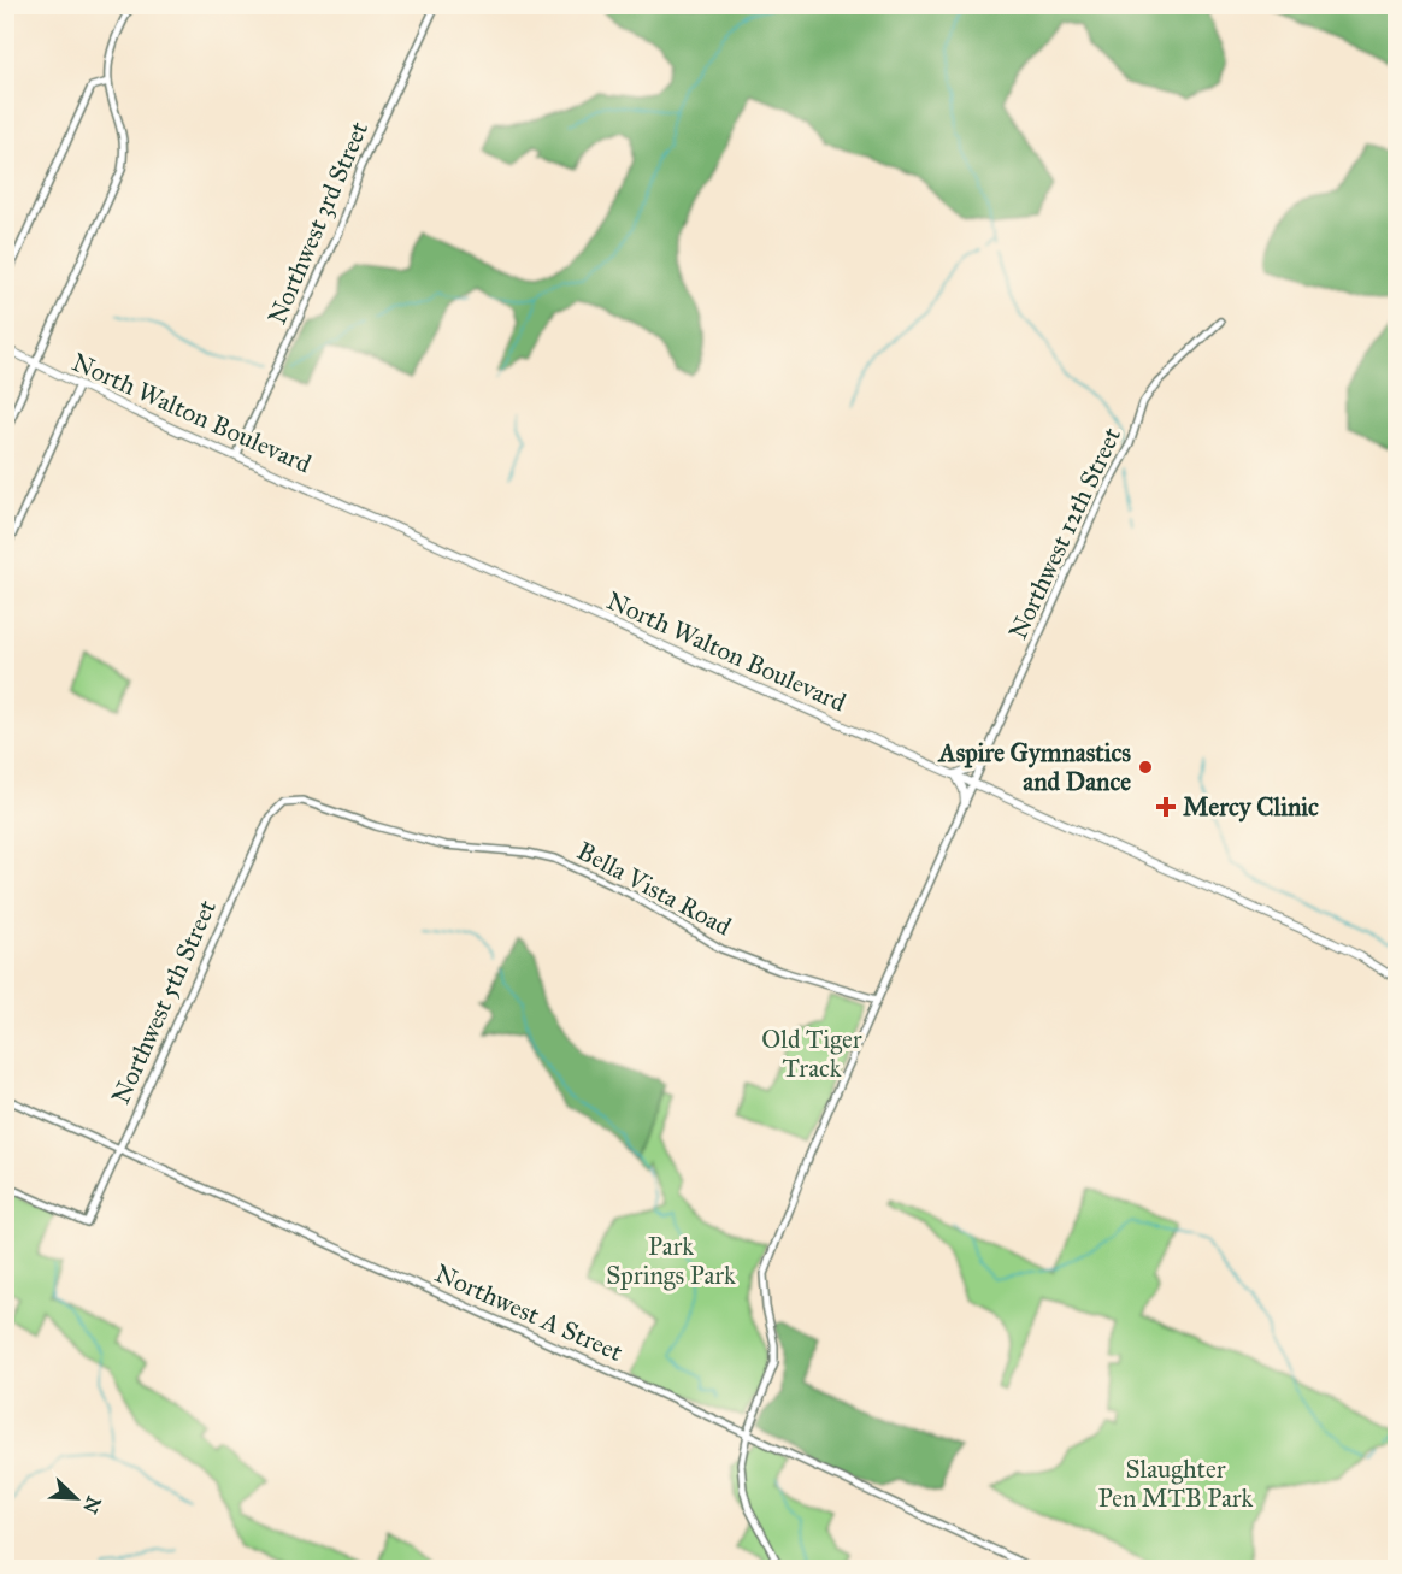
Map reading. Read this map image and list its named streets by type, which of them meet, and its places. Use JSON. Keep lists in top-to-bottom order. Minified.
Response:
{"streets":{"main road":["North Walton Boulevard"],"street":["Northwest 3rd Street","Northwest 12th Street","Bella Vista Road","Northwest 5th Street","Northwest A Street"]},"crossings":[["Northwest 3rd Street","North Walton Boulevard"],["North Walton Boulevard","Northwest 12th Street"],["Northwest 12th Street","Bella Vista Road"],["Northwest 12th Street","Northwest A Street"],["Bella Vista Road","Northwest 5th Street"],["Northwest 5th Street","Northwest A Street"]],"parks":["Old Tiger Track","Park Springs Park","Slaughter Pen MTB Park"],"places":{"other":["Aspire Gymnastics and Dance"],"health":["Mercy Clinic"]},"north":"bottom right"}
